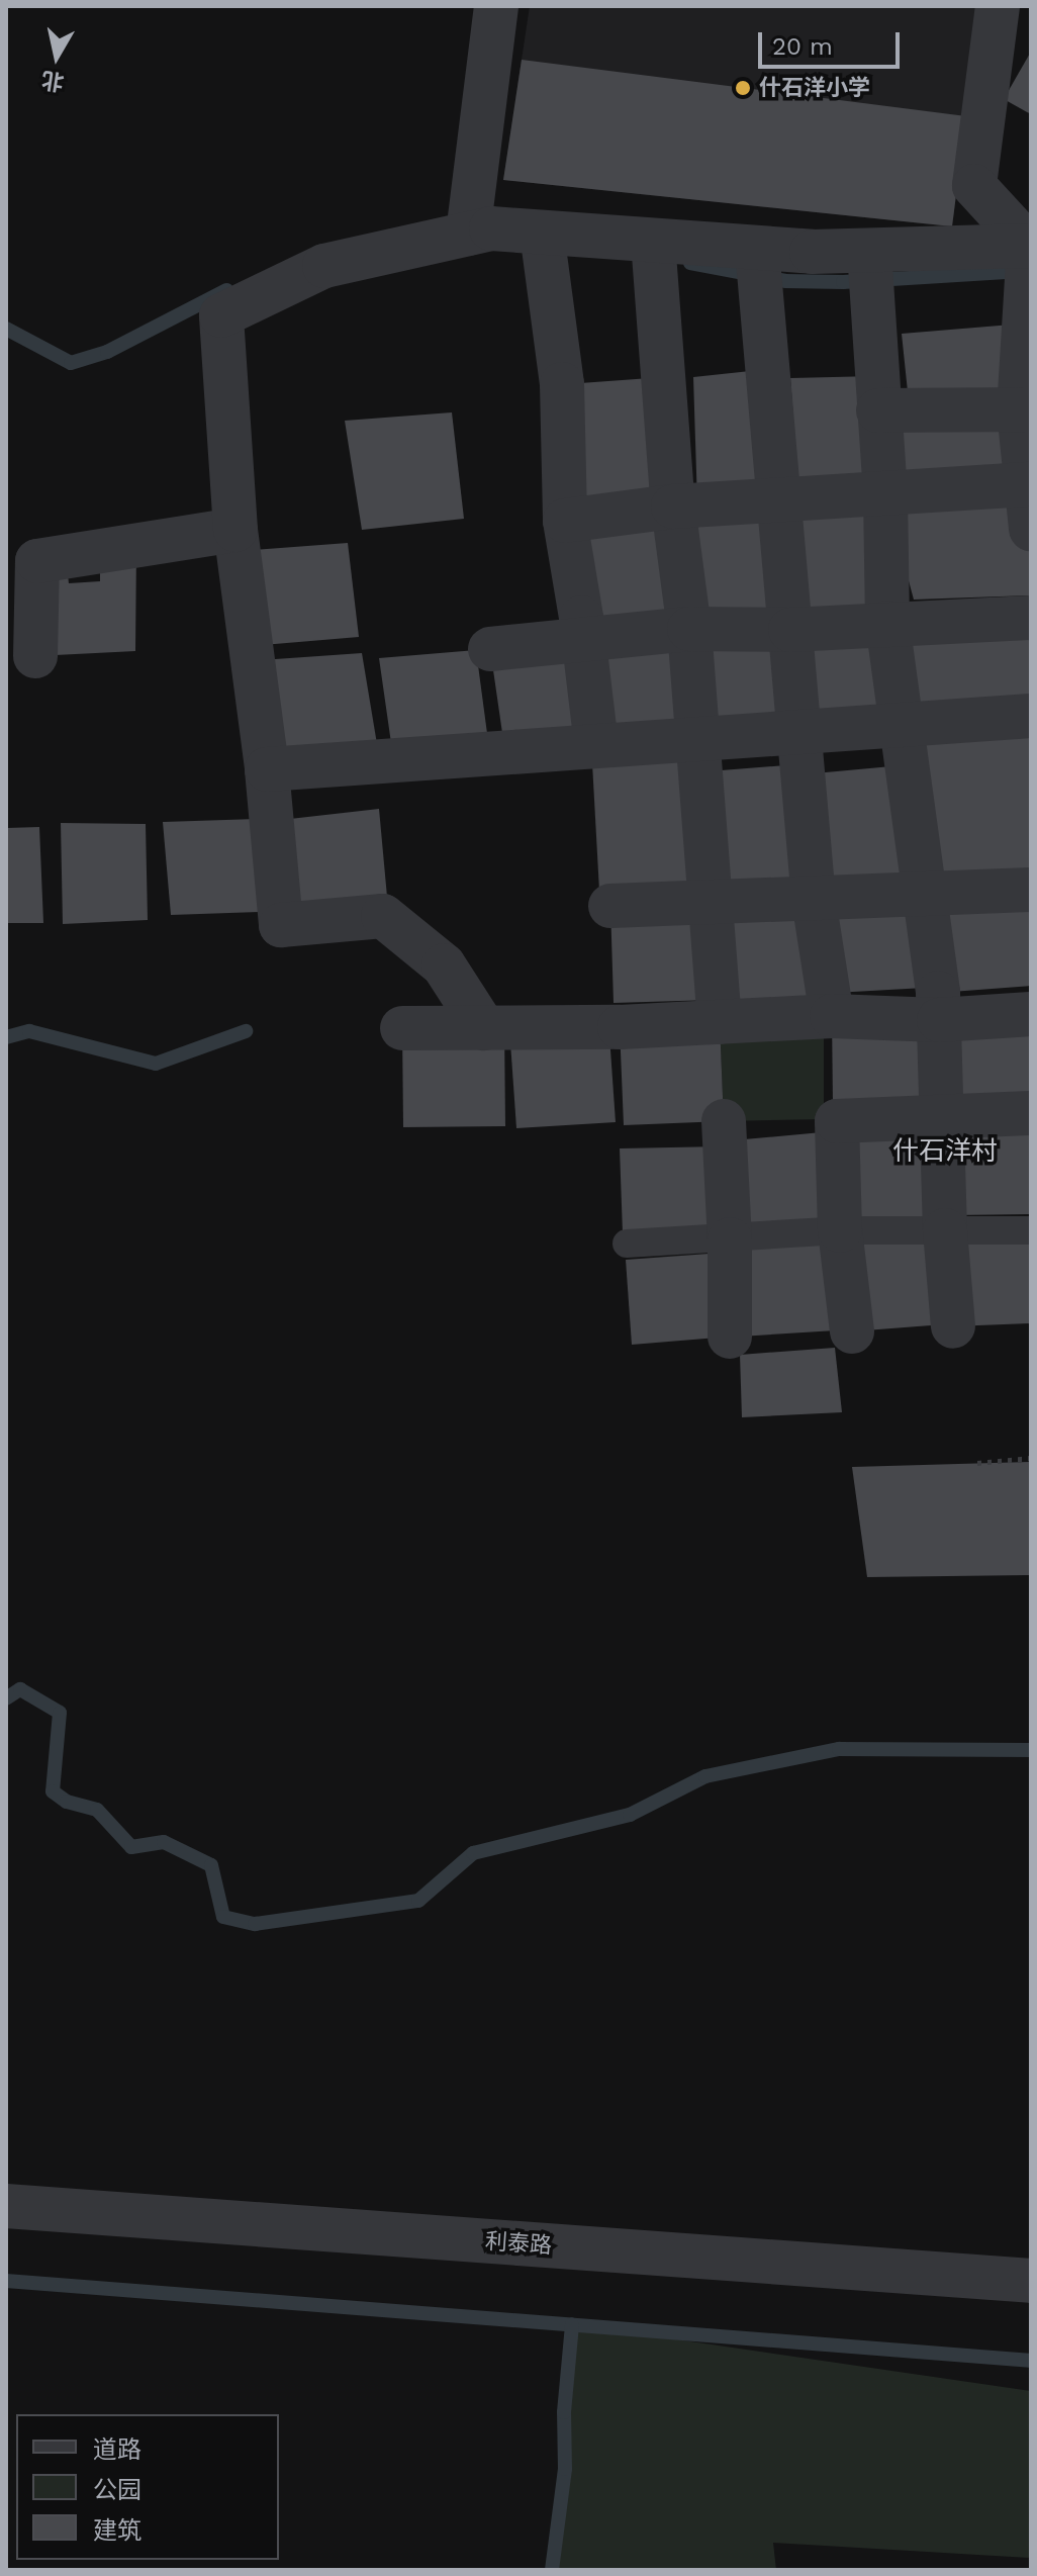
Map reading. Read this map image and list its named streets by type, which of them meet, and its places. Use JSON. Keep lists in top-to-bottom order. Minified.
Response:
{"streets":{"street":["利泰路"]},"districts":["什石洋村"],"places":["什石洋小学"],"legend":["道路","公园","建筑"],"scale_bar":"20 m","north":"bottom"}
